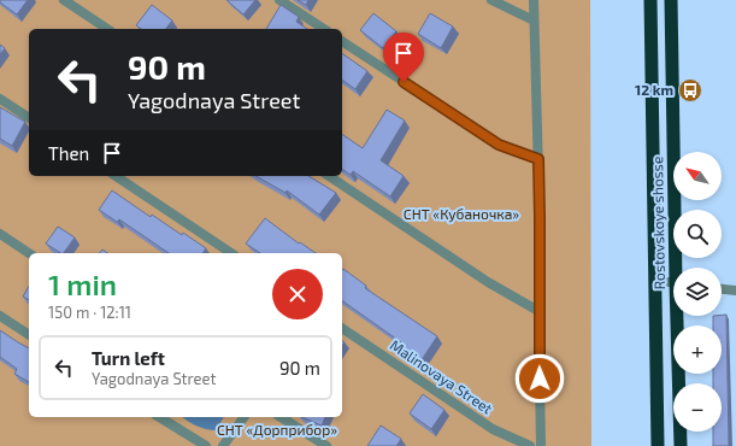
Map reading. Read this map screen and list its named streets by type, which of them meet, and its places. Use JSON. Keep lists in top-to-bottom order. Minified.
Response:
{"streets":{"highway":["Rostovskoye shosse"],"street":["Malinovaya Street"]},"parks":["СНТ «Кубаночка»","СНТ «Дорприбор»"],"places":{"bus stop":["12 km"]},"north":"top left","page":{"turn":["90 m","Yagodnaya Street"],"then":"Then","map_buttons":["+","−"],"heading":["1 min","150 m · 12:11"],"list":[{"name":"Turn left","note":"Yagodnaya Street","value":"90 m"}]}}
